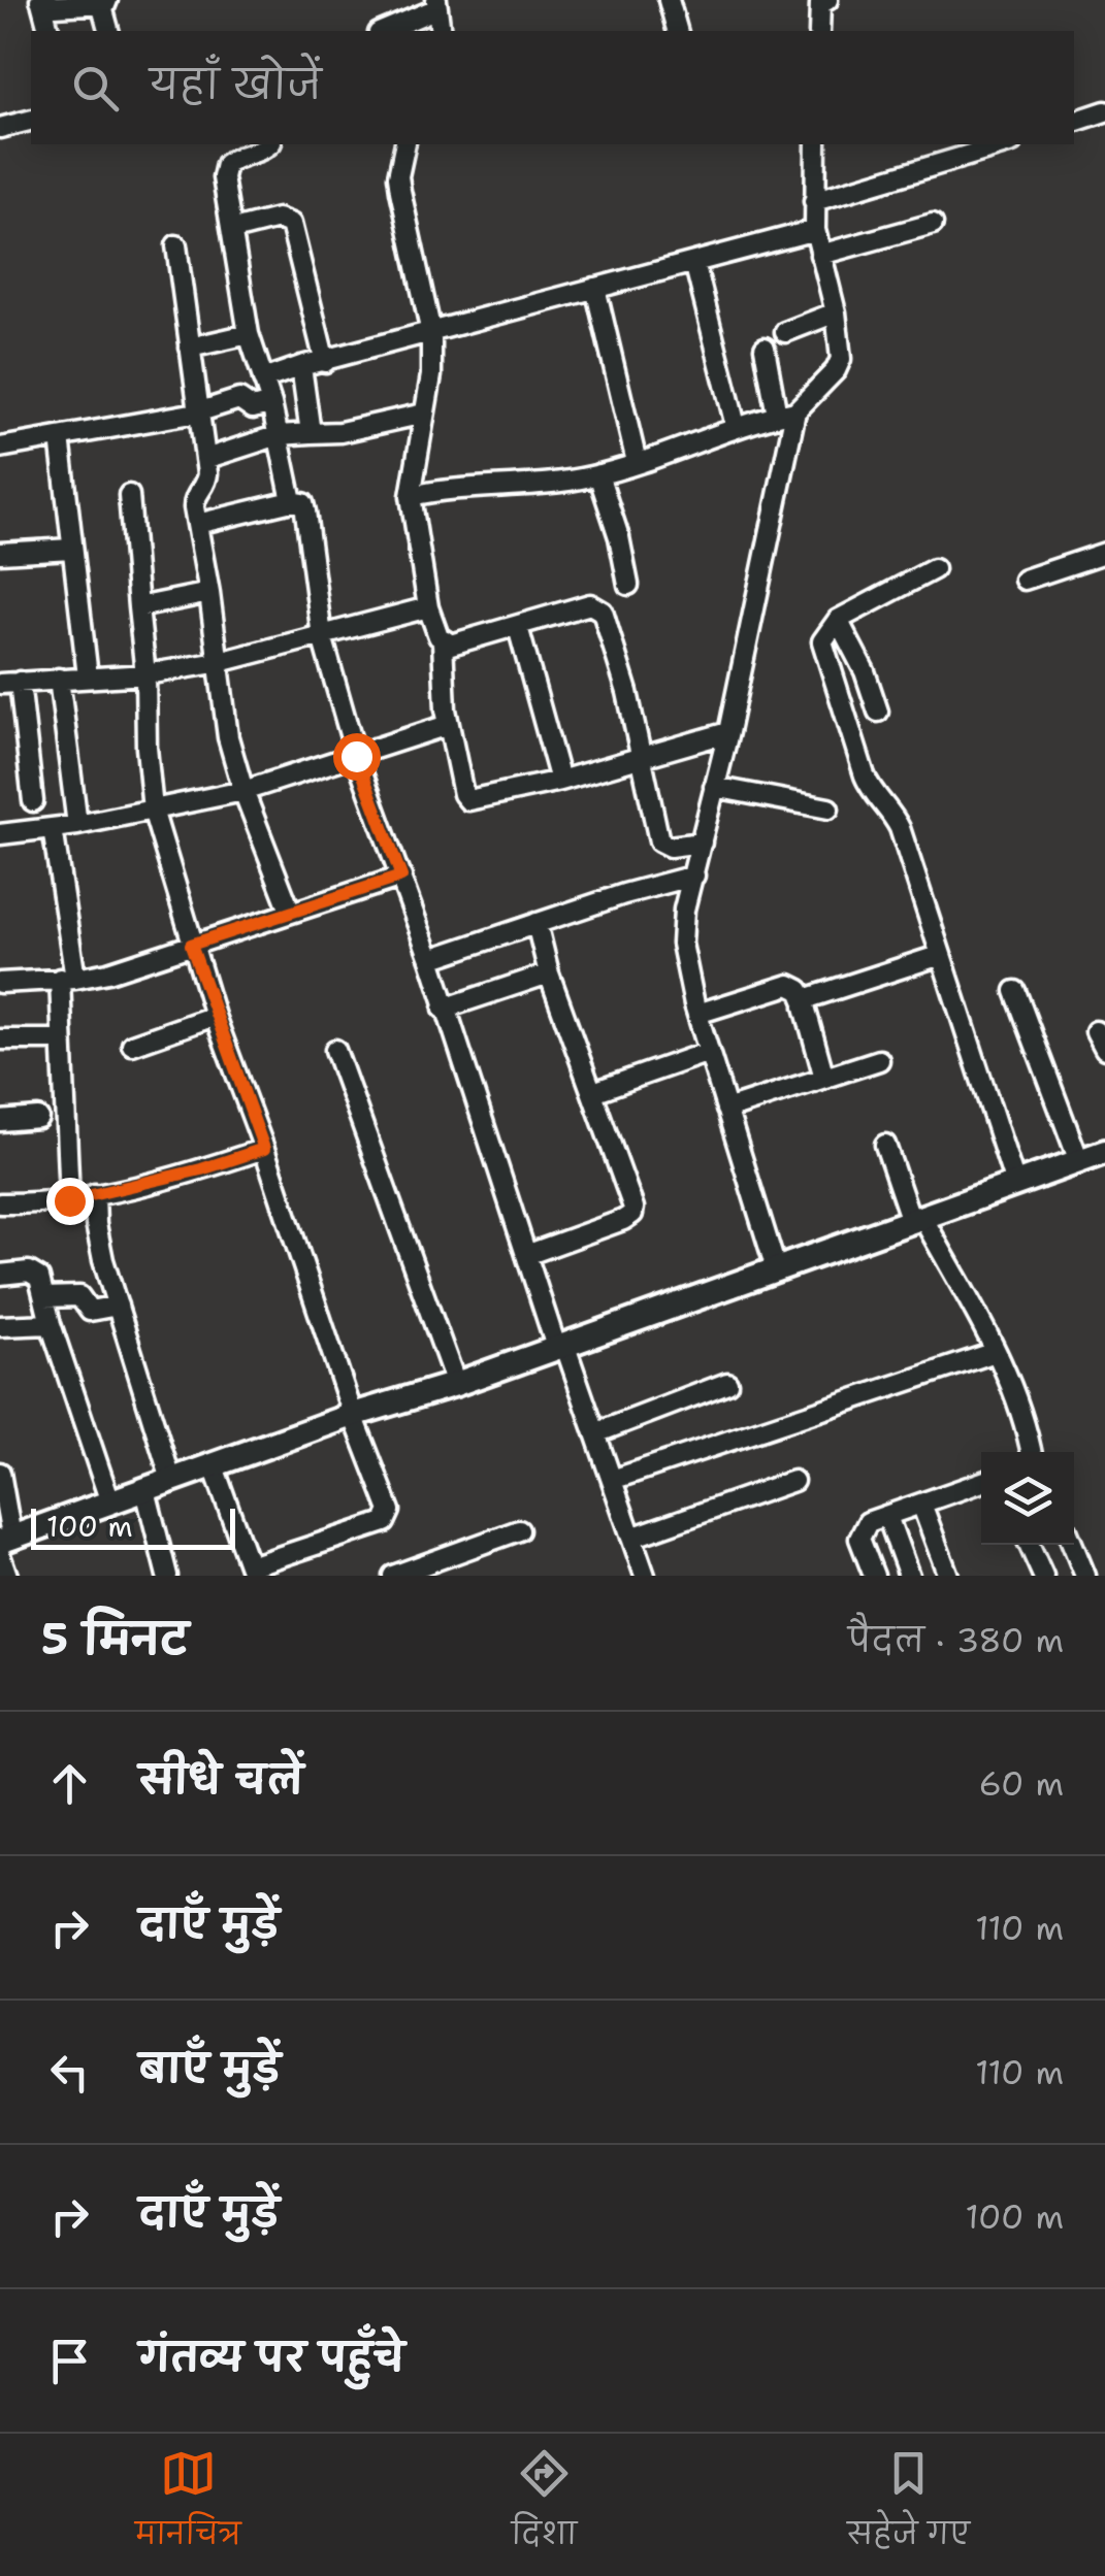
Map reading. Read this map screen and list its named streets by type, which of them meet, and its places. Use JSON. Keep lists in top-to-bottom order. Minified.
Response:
{"scale_bar":"100 m","page":{"search":"यहाँ खोजें","scale":"100 m","heading":["5 मिनट","पैदल · 380 m"],"list":[["सीधे चलें","60 m"],["दाएँ मुड़ें","110 m"],["बाएँ मुड़ें","110 m"],["दाएँ मुड़ें","100 m"],"गंतव्य पर पहुँचे"],"nav":["मानचित्र","दिशा","सहेजे गए"]}}
